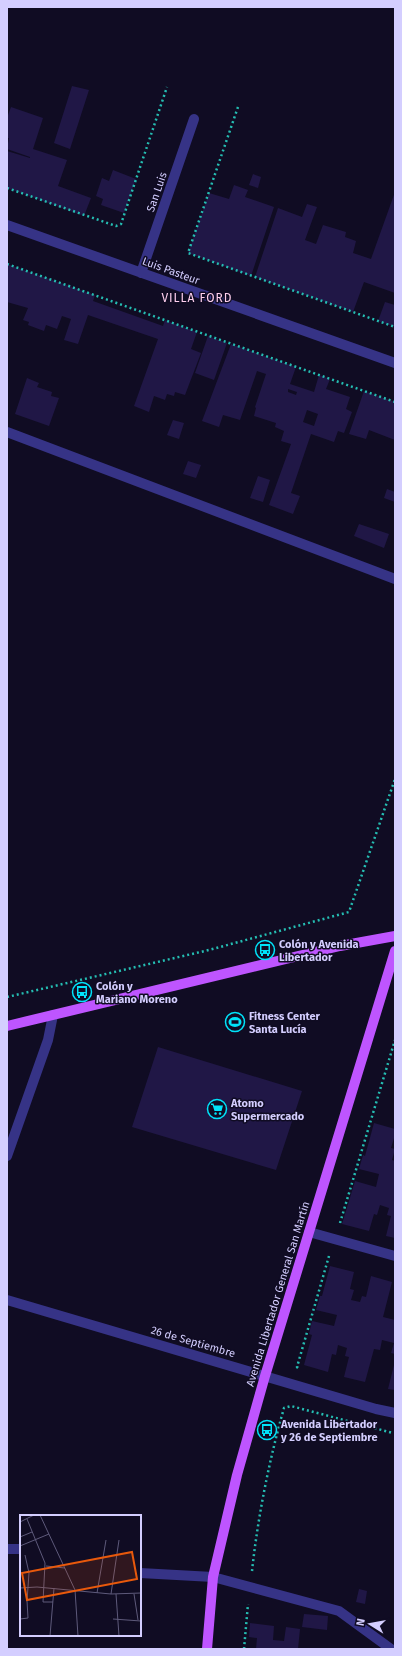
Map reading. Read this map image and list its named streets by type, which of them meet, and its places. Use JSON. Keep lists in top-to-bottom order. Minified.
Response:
{"streets":{"main road":["Avenida Libertador General San Martín"],"street":["San Luis","Luis Pasteur","26 de Septiembre"]},"crossings":[["San Luis","Luis Pasteur"],["Avenida Libertador General San Martín","26 de Septiembre"]],"districts":["VILLA FORD"],"places":{"bus stop":["Colón y Avenida Libertador","Colón y Mariano Moreno","Avenida Libertador y 26 de Septiembre"],"sports":["Fitness Center Santa Lucía"],"supermarket":["Atomo Supermercado"]},"north":"left"}
